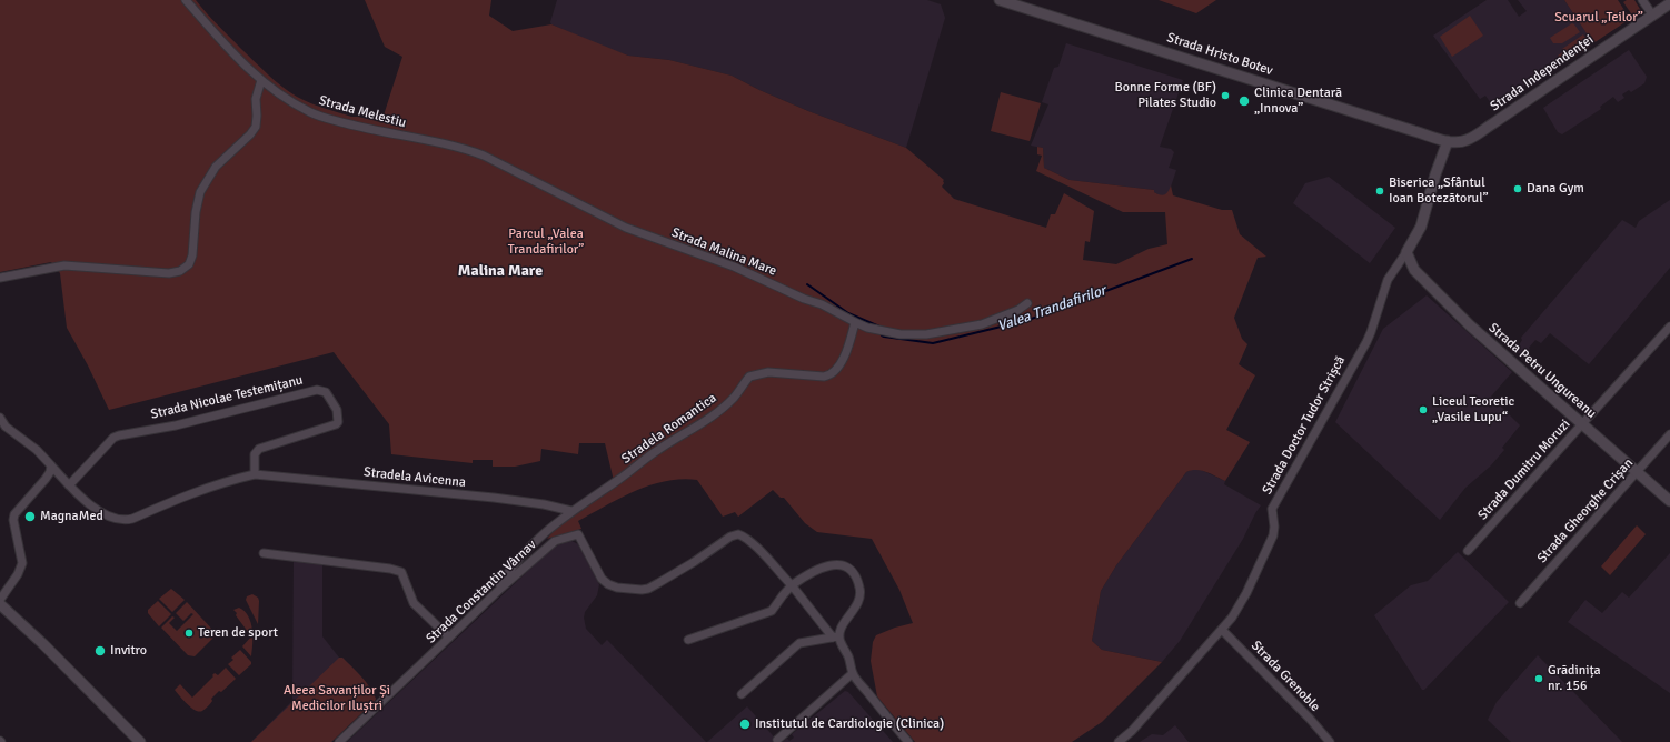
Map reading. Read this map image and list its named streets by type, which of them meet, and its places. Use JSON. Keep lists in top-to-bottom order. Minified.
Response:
{"streets":{"main road":["Strada Hristo Botev","Strada Independenței","Strada Petru Ungureanu","Strada Doctor Tudor Strișcă"],"street":["Strada Melestiu","Strada Malina Mare","Strada Nicolae Testemițanu","Stradela Romantica","Strada Dumitru Moruzi","Stradela Avicenna","Strada Gheorghe Crișan","Strada Constantin Vârnav","Strada Grenoble"]},"crossings":[["Strada Hristo Botev","Strada Independenței"],["Strada Hristo Botev","Strada Doctor Tudor Strișcă"],["Strada Independenței","Strada Doctor Tudor Strișcă"],["Strada Melestiu","Strada Malina Mare"],["Strada Malina Mare","Stradela Romantica"],["Strada Petru Ungureanu","Strada Doctor Tudor Strișcă"],["Strada Petru Ungureanu","Strada Dumitru Moruzi"],["Strada Petru Ungureanu","Strada Gheorghe Crișan"],["Strada Nicolae Testemițanu","Stradela Avicenna"],["Strada Doctor Tudor Strișcă","Strada Grenoble"],["Stradela Romantica","Stradela Avicenna"],["Stradela Romantica","Strada Constantin Vârnav"]],"districts":["Malina Mare"],"water":["Valea Trandafirilor"],"parks":["Scuarul „Teilor”","Parcul „Valea Trandafirilor”","Aleea Savanților Și Medicilor Iluștri"],"places":["Bonne Forme (BF) Pilates Studio","Clinica Dentară „Innova”","Dana Gym","Biserica „Sfântul Ioan Botezătorul”","Liceul Teoretic „Vasile Lupu“","MagnaMed","Teren de sport","Invitro","Grădinița nr. 156","Institutul de Cardiologie (Clinica)"]}
